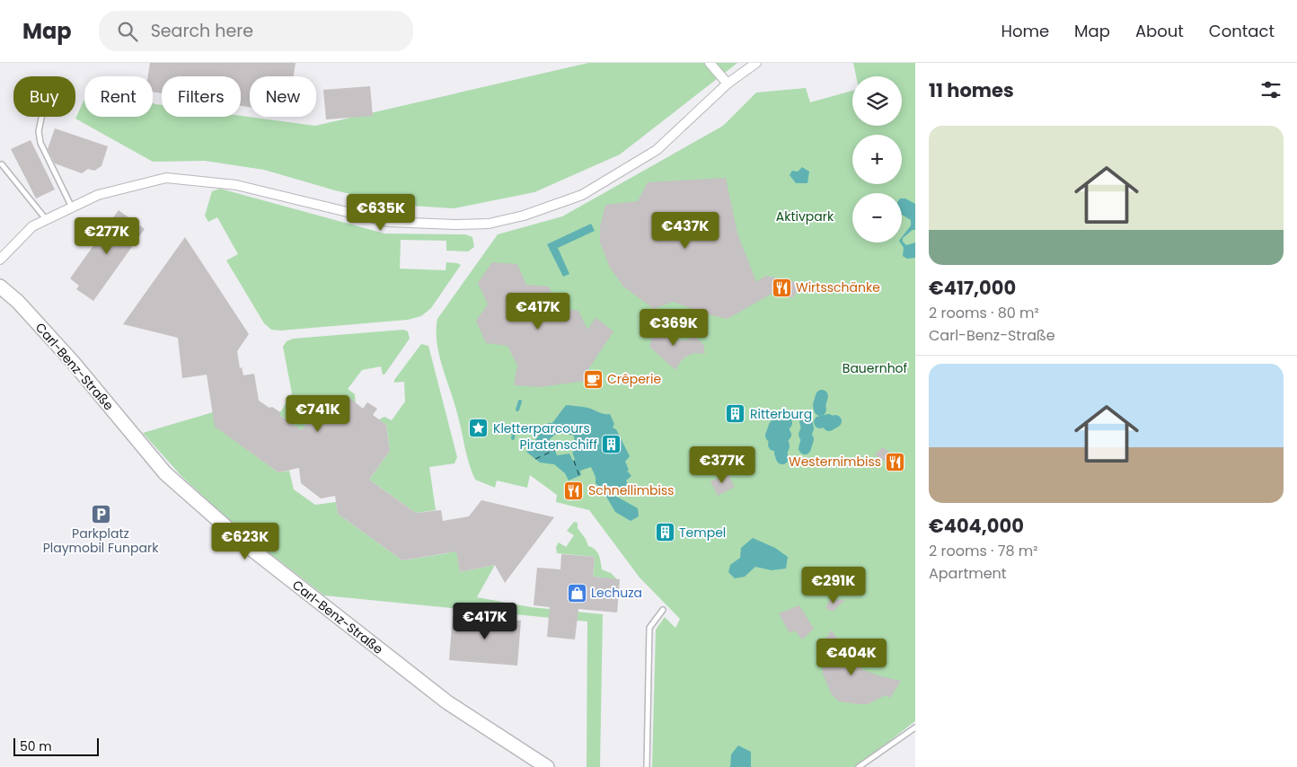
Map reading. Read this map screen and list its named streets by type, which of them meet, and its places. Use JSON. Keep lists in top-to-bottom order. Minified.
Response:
{"streets":{"street":["Carl-Benz-Straße"]},"parks":["Aktivpark","Bauernhof"],"places":{"restaurant":["Wirtsschänke","Westernimbiss","Schnellimbiss"],"cafe":["Crêperie"],"building":["Ritterburg","Piratenschiff","Tempel"],"place":["Kletterparcours"],"parking":["Parkplatz Playmobil Funpark"],"shop":["Lechuza"]},"scale_bar":"50 m","page":{"header":"Map","search":"Search here","nav":["Home","Map","About","Contact"],"heading":"11 homes","map_buttons":["+","−"],"chip":["Buy","Rent","Filters","New"],"list":[{"name":"€417,000","note":"2 rooms · 80 m² · Carl-Benz-Straße"},{"name":"€404,000","note":"2 rooms · 78 m² · Apartment"}],"price":["€635K","€437K","€277K","€417K","€369K","€741K","€377K","€623K","€291K","€417K","€404K"],"scale":"50 m"}}
